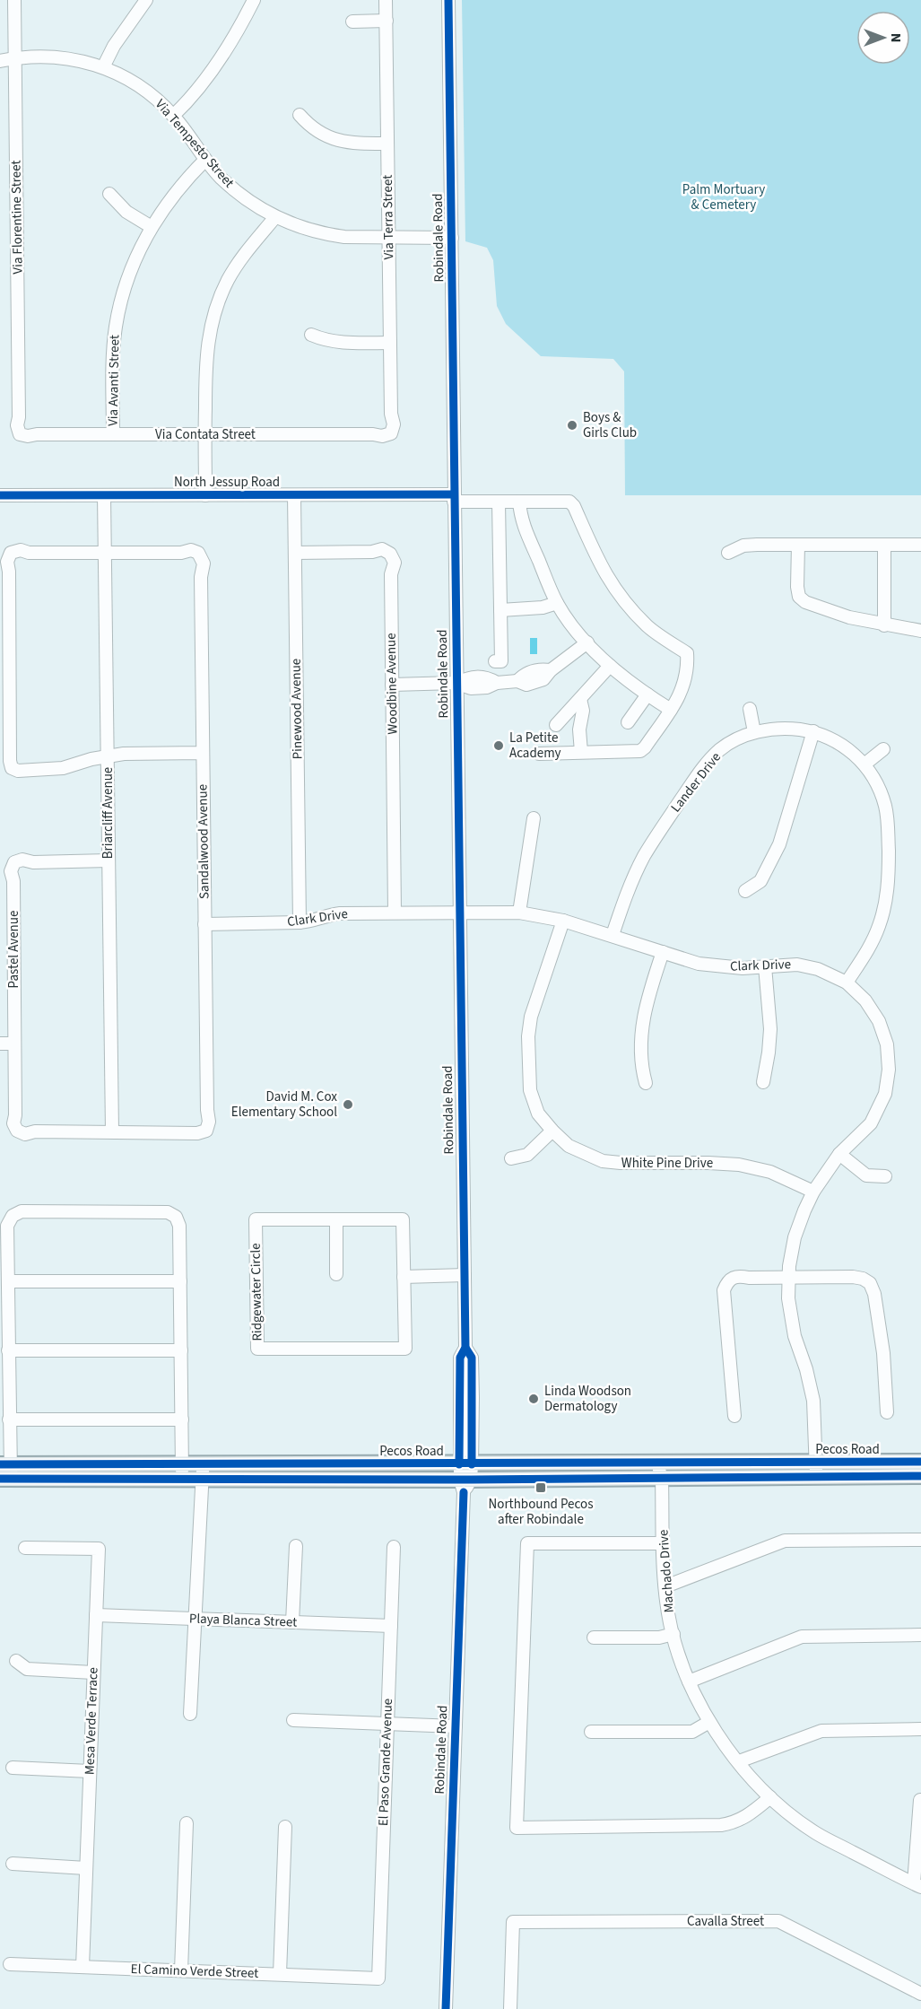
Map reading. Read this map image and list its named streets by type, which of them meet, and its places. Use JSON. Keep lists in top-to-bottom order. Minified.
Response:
{"streets":{"main road":["Pecos Road"],"street":["Via Tempesto Street","Via Florentine Street","Via Terra Street","Robindale Road","Via Avanti Street","Via Contata Street","North Jessup Road","Woodbine Avenue","Pinewood Avenue","Lander Drive","Briarcliff Avenue","Sandalwood Avenue","Clark Drive","Pastel Avenue","White Pine Drive","Ridgewater Circle","Machado Drive","Playa Blanca Street","Mesa Verde Terrace","El Paso Grande Avenue","Cavalla Street","El Camino Verde Street"]},"crossings":[["Via Tempesto Street","Via Florentine Street"],["Via Tempesto Street","Via Terra Street"],["Via Tempesto Street","Robindale Road"],["Via Tempesto Street","Via Avanti Street"],["Via Florentine Street","Via Contata Street"],["Via Terra Street","Via Contata Street"],["Robindale Road","North Jessup Road"],["Robindale Road","Clark Drive"],["Robindale Road","Pecos Road"],["Via Avanti Street","Via Contata Street"],["North Jessup Road","Pinewood Avenue"],["North Jessup Road","Briarcliff Avenue"],["Woodbine Avenue","Pinewood Avenue"],["Woodbine Avenue","Clark Drive"],["Pinewood Avenue","Clark Drive"],["Lander Drive","Clark Drive"],["Briarcliff Avenue","Sandalwood Avenue"],["Briarcliff Avenue","Pastel Avenue"],["Sandalwood Avenue","Clark Drive"],["Sandalwood Avenue","Pastel Avenue"],["Clark Drive","White Pine Drive"],["Clark Drive","Pecos Road"],["Pecos Road","Machado Drive"],["Playa Blanca Street","Mesa Verde Terrace"],["Playa Blanca Street","El Paso Grande Avenue"],["Mesa Verde Terrace","El Camino Verde Street"],["El Paso Grande Avenue","El Camino Verde Street"]],"parks":["Palm Mortuary & Cemetery"],"places":{"other":["Boys & Girls Club","La Petite Academy","David M. Cox Elementary School","Linda Woodson Dermatology"],"transit":["Northbound Pecos after Robindale"]},"north":"right"}
